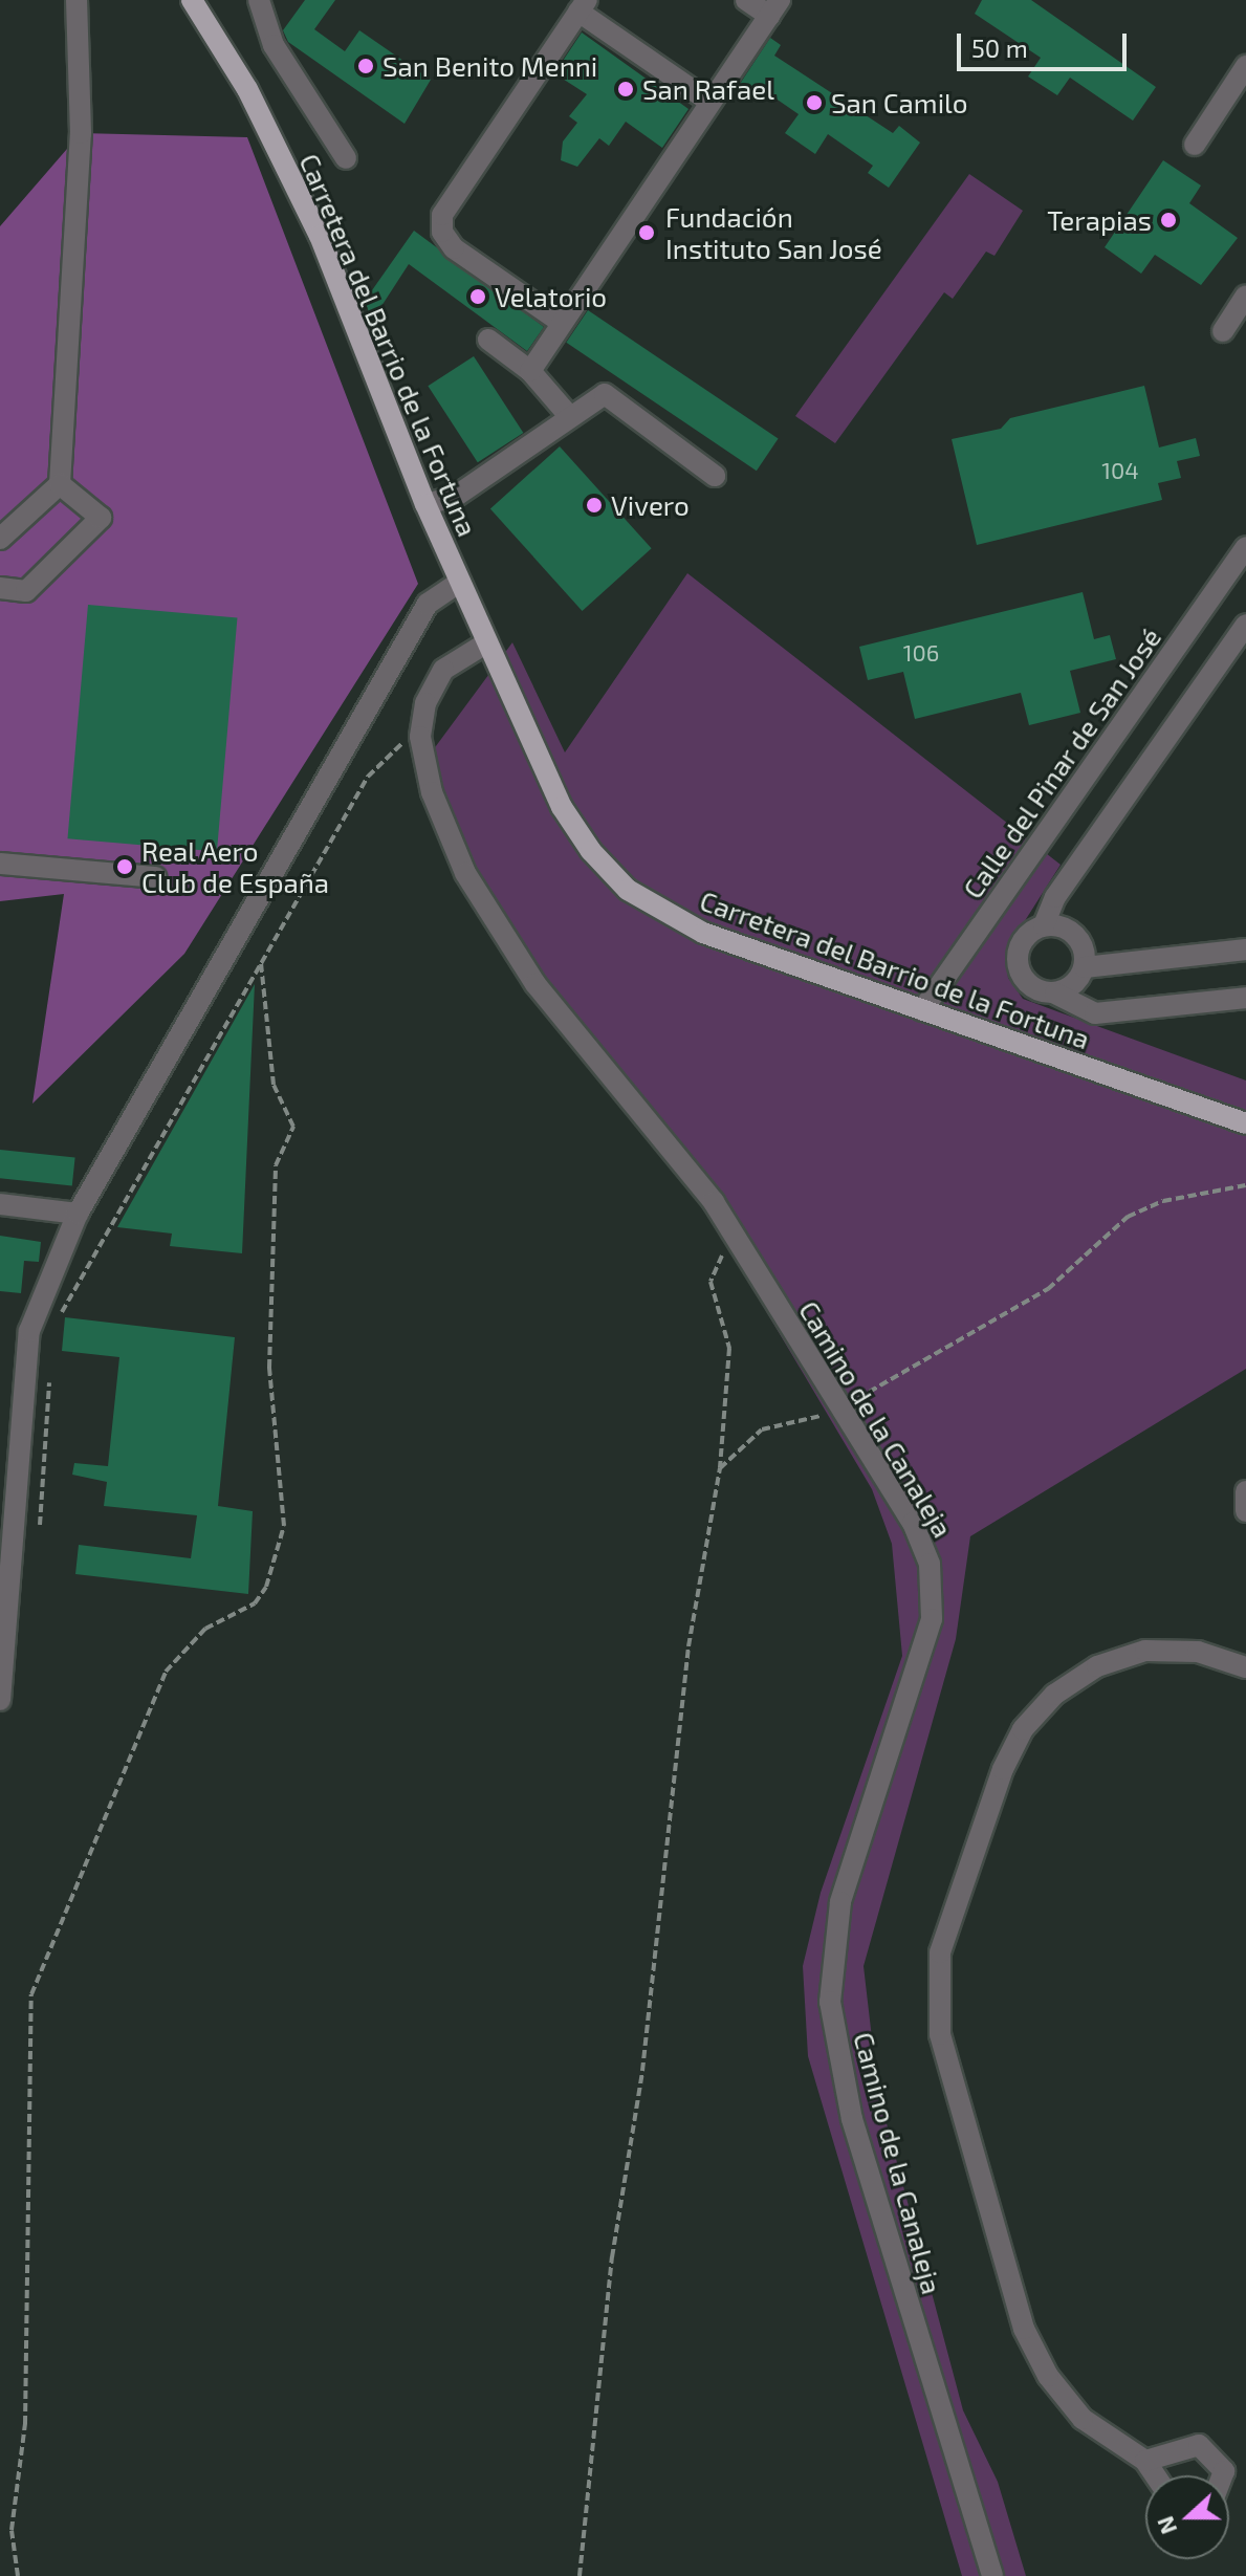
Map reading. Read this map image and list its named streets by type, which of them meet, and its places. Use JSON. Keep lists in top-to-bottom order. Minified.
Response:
{"streets":{"main road":["Carretera del Barrio de la Fortuna"],"street":["Calle del Pinar de San José","Camino de la Canaleja"]},"crossings":[["Carretera del Barrio de la Fortuna","Calle del Pinar de San José"],["Carretera del Barrio de la Fortuna","Camino de la Canaleja"]],"places":["San Benito Menni","San Rafael","San Camilo","Terapias","Fundación Instituto San José","Velatorio","Vivero","Real Aero Club de España"],"house_numbers":["104","106"],"scale_bar":"50 m","north":"left"}
